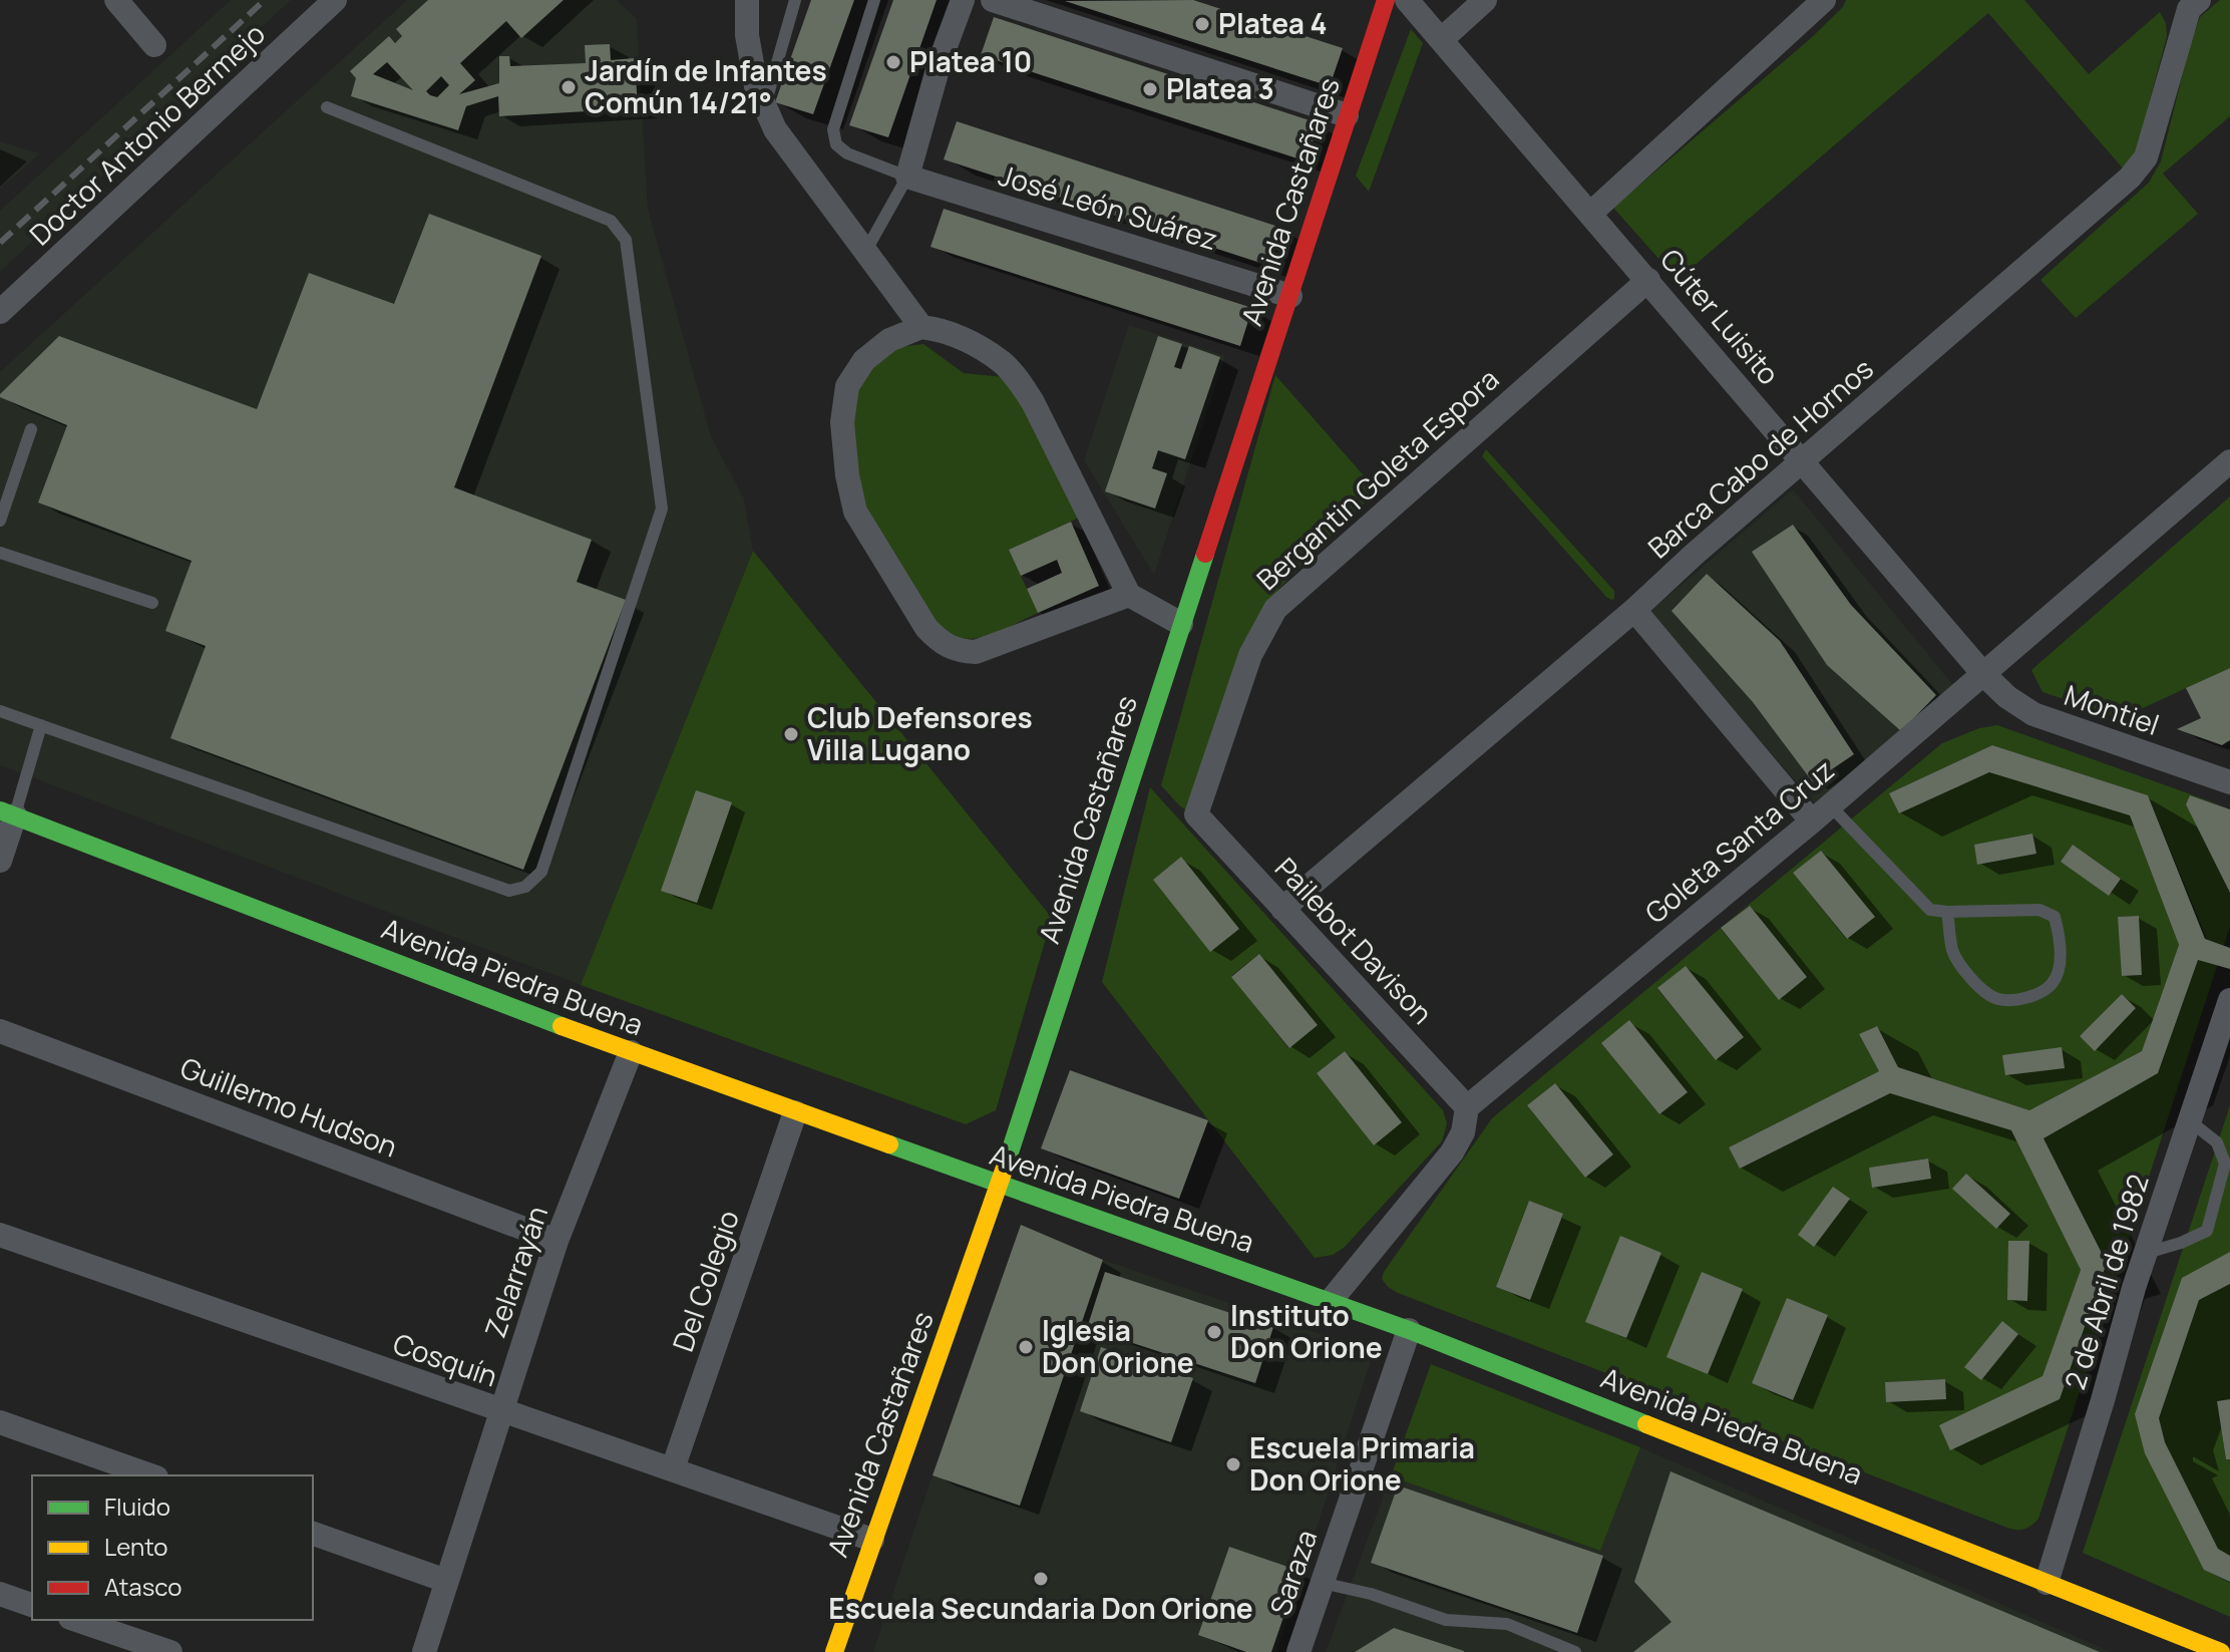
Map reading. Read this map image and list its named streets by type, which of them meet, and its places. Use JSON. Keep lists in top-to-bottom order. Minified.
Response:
{"streets":{"main road":["Avenida Castañares","Avenida Piedra Buena"],"street":["Doctor Antonio Bermejo","José León Suárez","Cúter Luisito","Barca Cabo de Hornos","Bergantin Goleta Espora","Montiel","Goleta Santa Cruz","Pailebot Davison","Guillermo Hudson","Zelarrayán","Del Colegio","2 de Abril de 1982","Cosquín","Saraza"]},"crossings":[["Avenida Castañares","José León Suárez"],["Avenida Castañares","Cúter Luisito"],["Avenida Castañares","Avenida Piedra Buena"],["Avenida Castañares","Cosquín"],["Cúter Luisito","Barca Cabo de Hornos"],["Cúter Luisito","Bergantin Goleta Espora"],["Cúter Luisito","Montiel"],["Cúter Luisito","Goleta Santa Cruz"],["Barca Cabo de Hornos","Pailebot Davison"],["Bergantin Goleta Espora","Pailebot Davison"],["Montiel","Goleta Santa Cruz"],["Goleta Santa Cruz","Pailebot Davison"],["Avenida Piedra Buena","Zelarrayán"],["Avenida Piedra Buena","Del Colegio"],["Avenida Piedra Buena","2 de Abril de 1982"],["Avenida Piedra Buena","Saraza"],["Guillermo Hudson","Zelarrayán"],["Zelarrayán","Cosquín"],["Del Colegio","Cosquín"]],"places":["Platea 4","Platea 10","Jardín de Infantes Común 14/21°","Platea 3","Club Defensores Villa Lugano","Instituto Don Orione","Iglesia Don Orione","Escuela Primaria Don Orione","Escuela Secundaria Don Orione"],"legend":["Fluido","Lento","Atasco"]}
